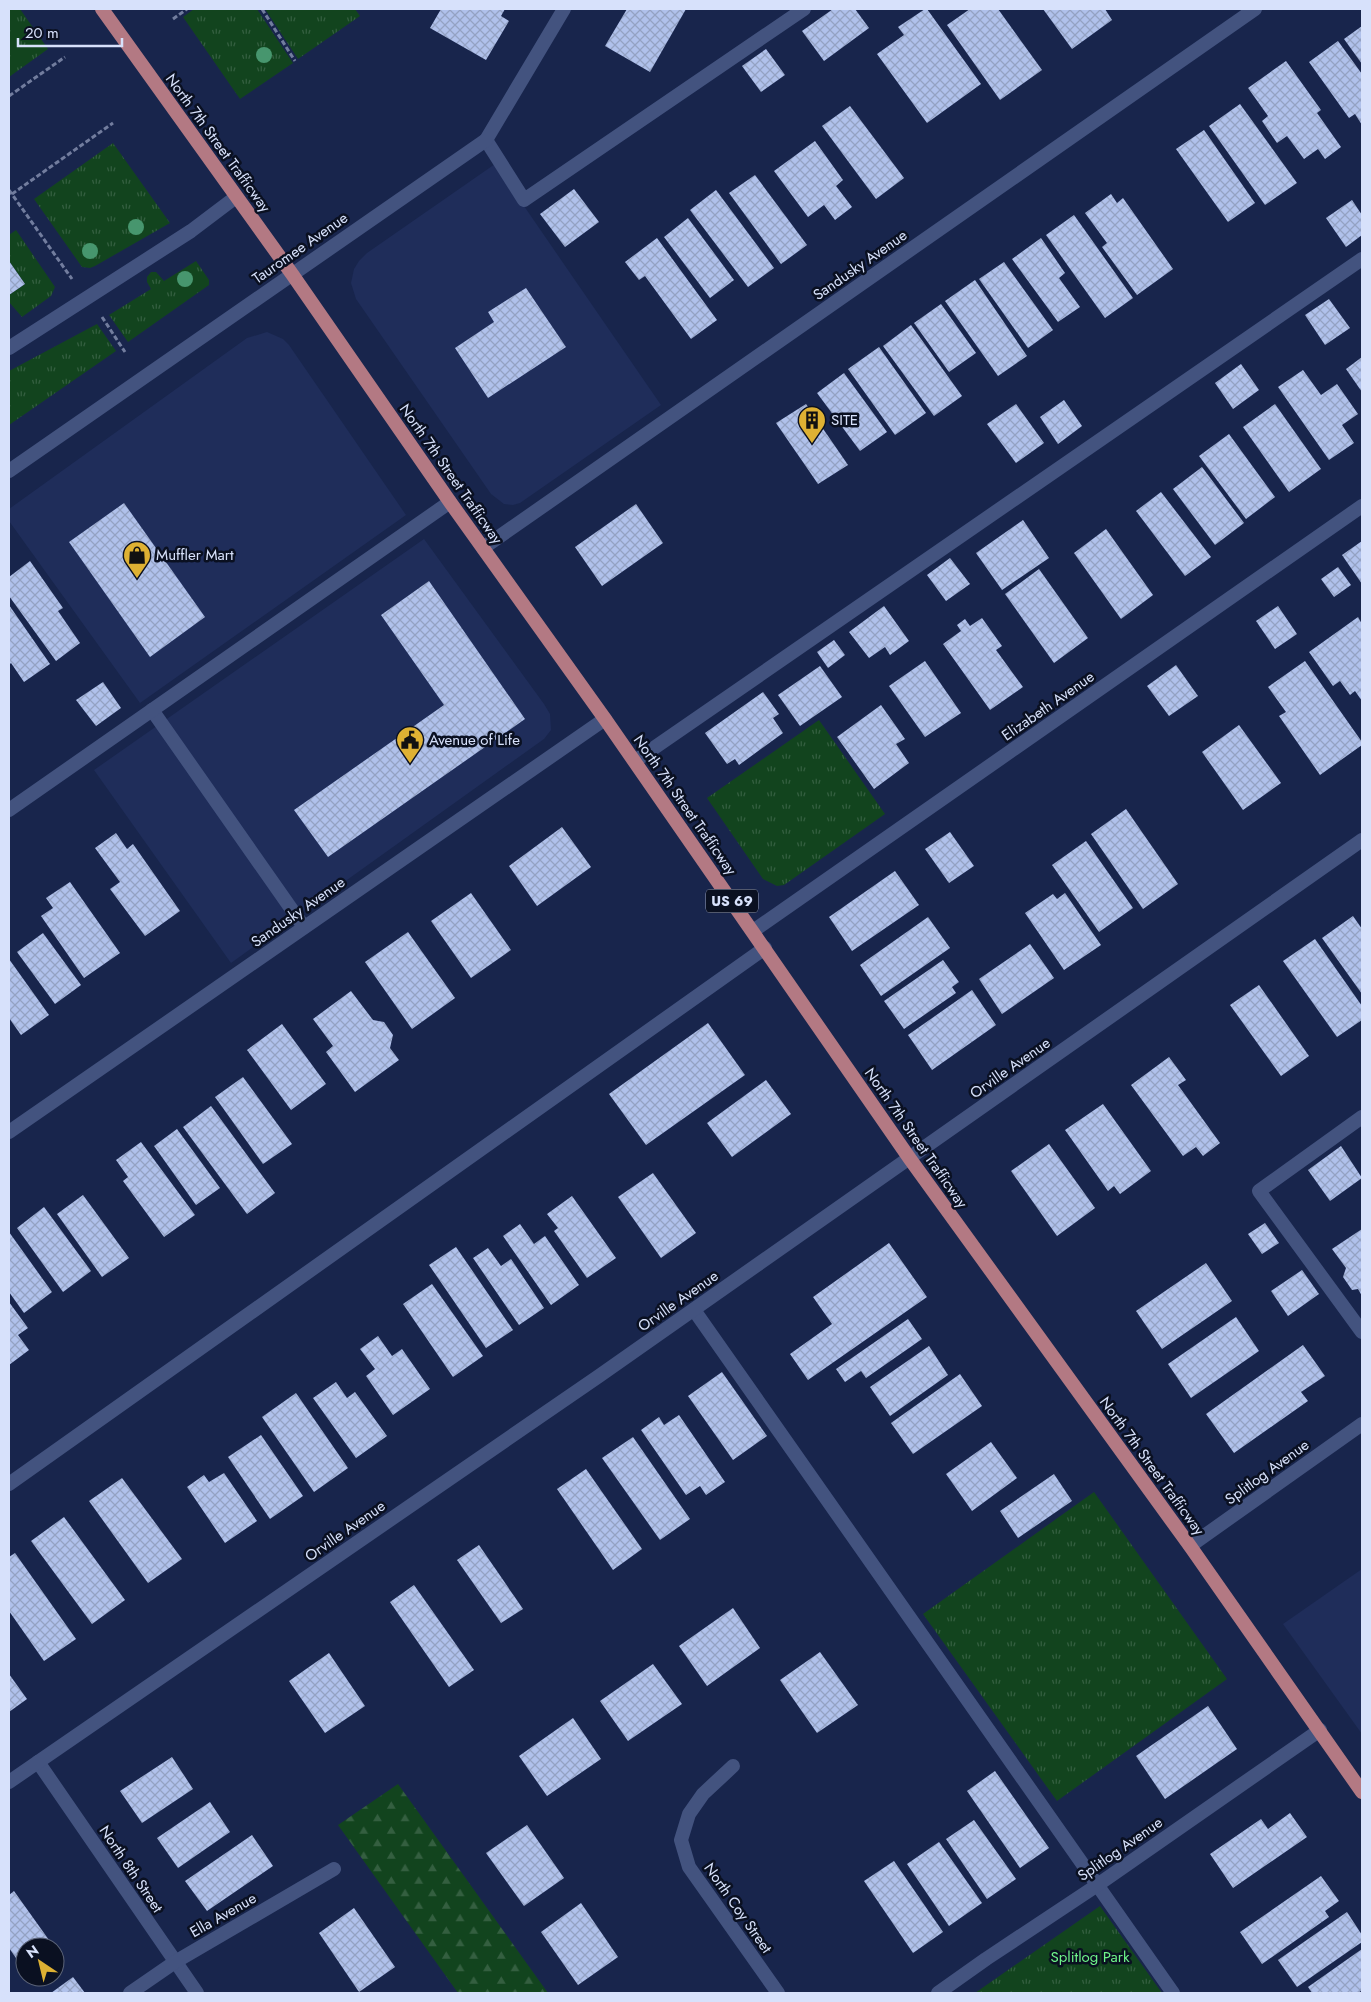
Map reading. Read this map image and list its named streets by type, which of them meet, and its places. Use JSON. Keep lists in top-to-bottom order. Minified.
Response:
{"streets":{"main road":["North 7th Street Trafficway","US 69"],"street":["Tauromee Avenue","Sandusky Avenue","Elizabeth Avenue","Orville Avenue","Splitlog Avenue","North 8th Street","North Coy Street","Ella Avenue"]},"crossings":[["North 7th Street Trafficway","Tauromee Avenue"],["North 7th Street Trafficway","Sandusky Avenue"],["North 7th Street Trafficway","Elizabeth Avenue"],["North 7th Street Trafficway","Orville Avenue"],["North 7th Street Trafficway","Splitlog Avenue"],["Orville Avenue","North 8th Street"],["North 8th Street","Ella Avenue"]],"parks":["Splitlog Park"],"places":{"building":["SITE"],"shop":["Muffler Mart"],"public building":["Avenue of Life"]},"scale_bar":"20 m","north":"top left"}
